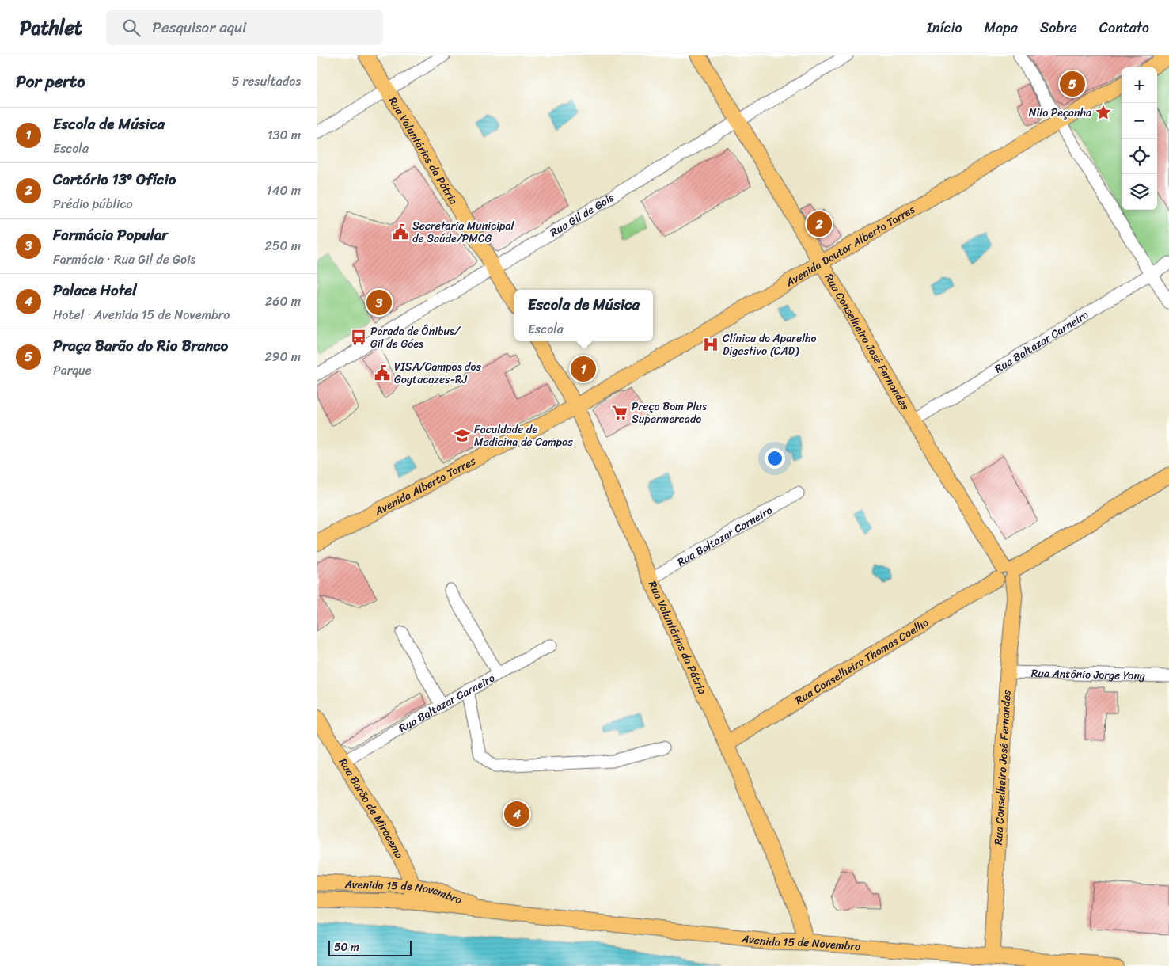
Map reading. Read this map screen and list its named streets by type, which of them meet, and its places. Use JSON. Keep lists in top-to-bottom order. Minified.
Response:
{"streets":{"main road":["Rua Voluntários da Pátria","Avenida Doutor Alberto Torres","Rua Conselheiro José Fernandes","Avenida Alberto Torres","Rua Conselheiro Thomas Coelho","Rua Barão de Miracema","Avenida 15 de Novembro"],"street":["Rua Gil de Gois","Rua Baltazar Carneiro","Rua Antônio Jorge Yong"]},"crossings":[["Rua Voluntários da Pátria","Rua Gil de Gois"],["Rua Voluntários da Pátria","Avenida Doutor Alberto Torres"],["Rua Voluntários da Pátria","Rua Baltazar Carneiro"],["Rua Voluntários da Pátria","Avenida Alberto Torres"],["Rua Voluntários da Pátria","Rua Conselheiro Thomas Coelho"],["Rua Voluntários da Pátria","Avenida 15 de Novembro"],["Rua Gil de Gois","Rua Conselheiro José Fernandes"],["Avenida Doutor Alberto Torres","Rua Conselheiro José Fernandes"],["Avenida Doutor Alberto Torres","Avenida Alberto Torres"],["Rua Conselheiro José Fernandes","Rua Baltazar Carneiro"],["Rua Conselheiro José Fernandes","Rua Conselheiro Thomas Coelho"],["Rua Conselheiro José Fernandes","Rua Antônio Jorge Yong"],["Rua Conselheiro José Fernandes","Avenida 15 de Novembro"],["Rua Baltazar Carneiro","Rua Barão de Miracema"],["Rua Barão de Miracema","Avenida 15 de Novembro"]],"places":{"place":["Nilo Peçanha"],"public building":["Secretaria Municipal de Saúde/PMCG","VISA/Campos dos Goytacazes-RJ"],"bus stop":["Parada de Ônibus/ Gil de Góes"],"hospital":["Clínica do Aparelho Digestivo (CAD)"],"supermarket":["Preço Bom Plus Supermercado"],"school or university":["Faculdade de Medicina de Campos"]},"scale_bar":"50 m","page":{"header":"Pathlet","search":"Pesquisar aqui","nav":["Início","Mapa","Sobre","Contato"],"heading":["Por perto","5 resultados"],"map_buttons":["+","−"],"pins":["5","2","3","1","4"],"list":[{"mark":"1","name":"Escola de Música","note":"Escola","value":"130 m"},{"mark":"2","name":"Cartório 13º Ofício","note":"Prédio público","value":"140 m"},{"mark":"3","name":"Farmácia Popular","note":"Farmácia · Rua Gil de Gois","value":"250 m"},{"mark":"4","name":"Palace Hotel","note":"Hotel · Avenida 15 de Novembro","value":"260 m"},{"mark":"5","name":"Praça Barão do Rio Branco","note":"Parque","value":"290 m"}],"popup":["Escola de Música","Escola"],"scale":"50 m"}}
